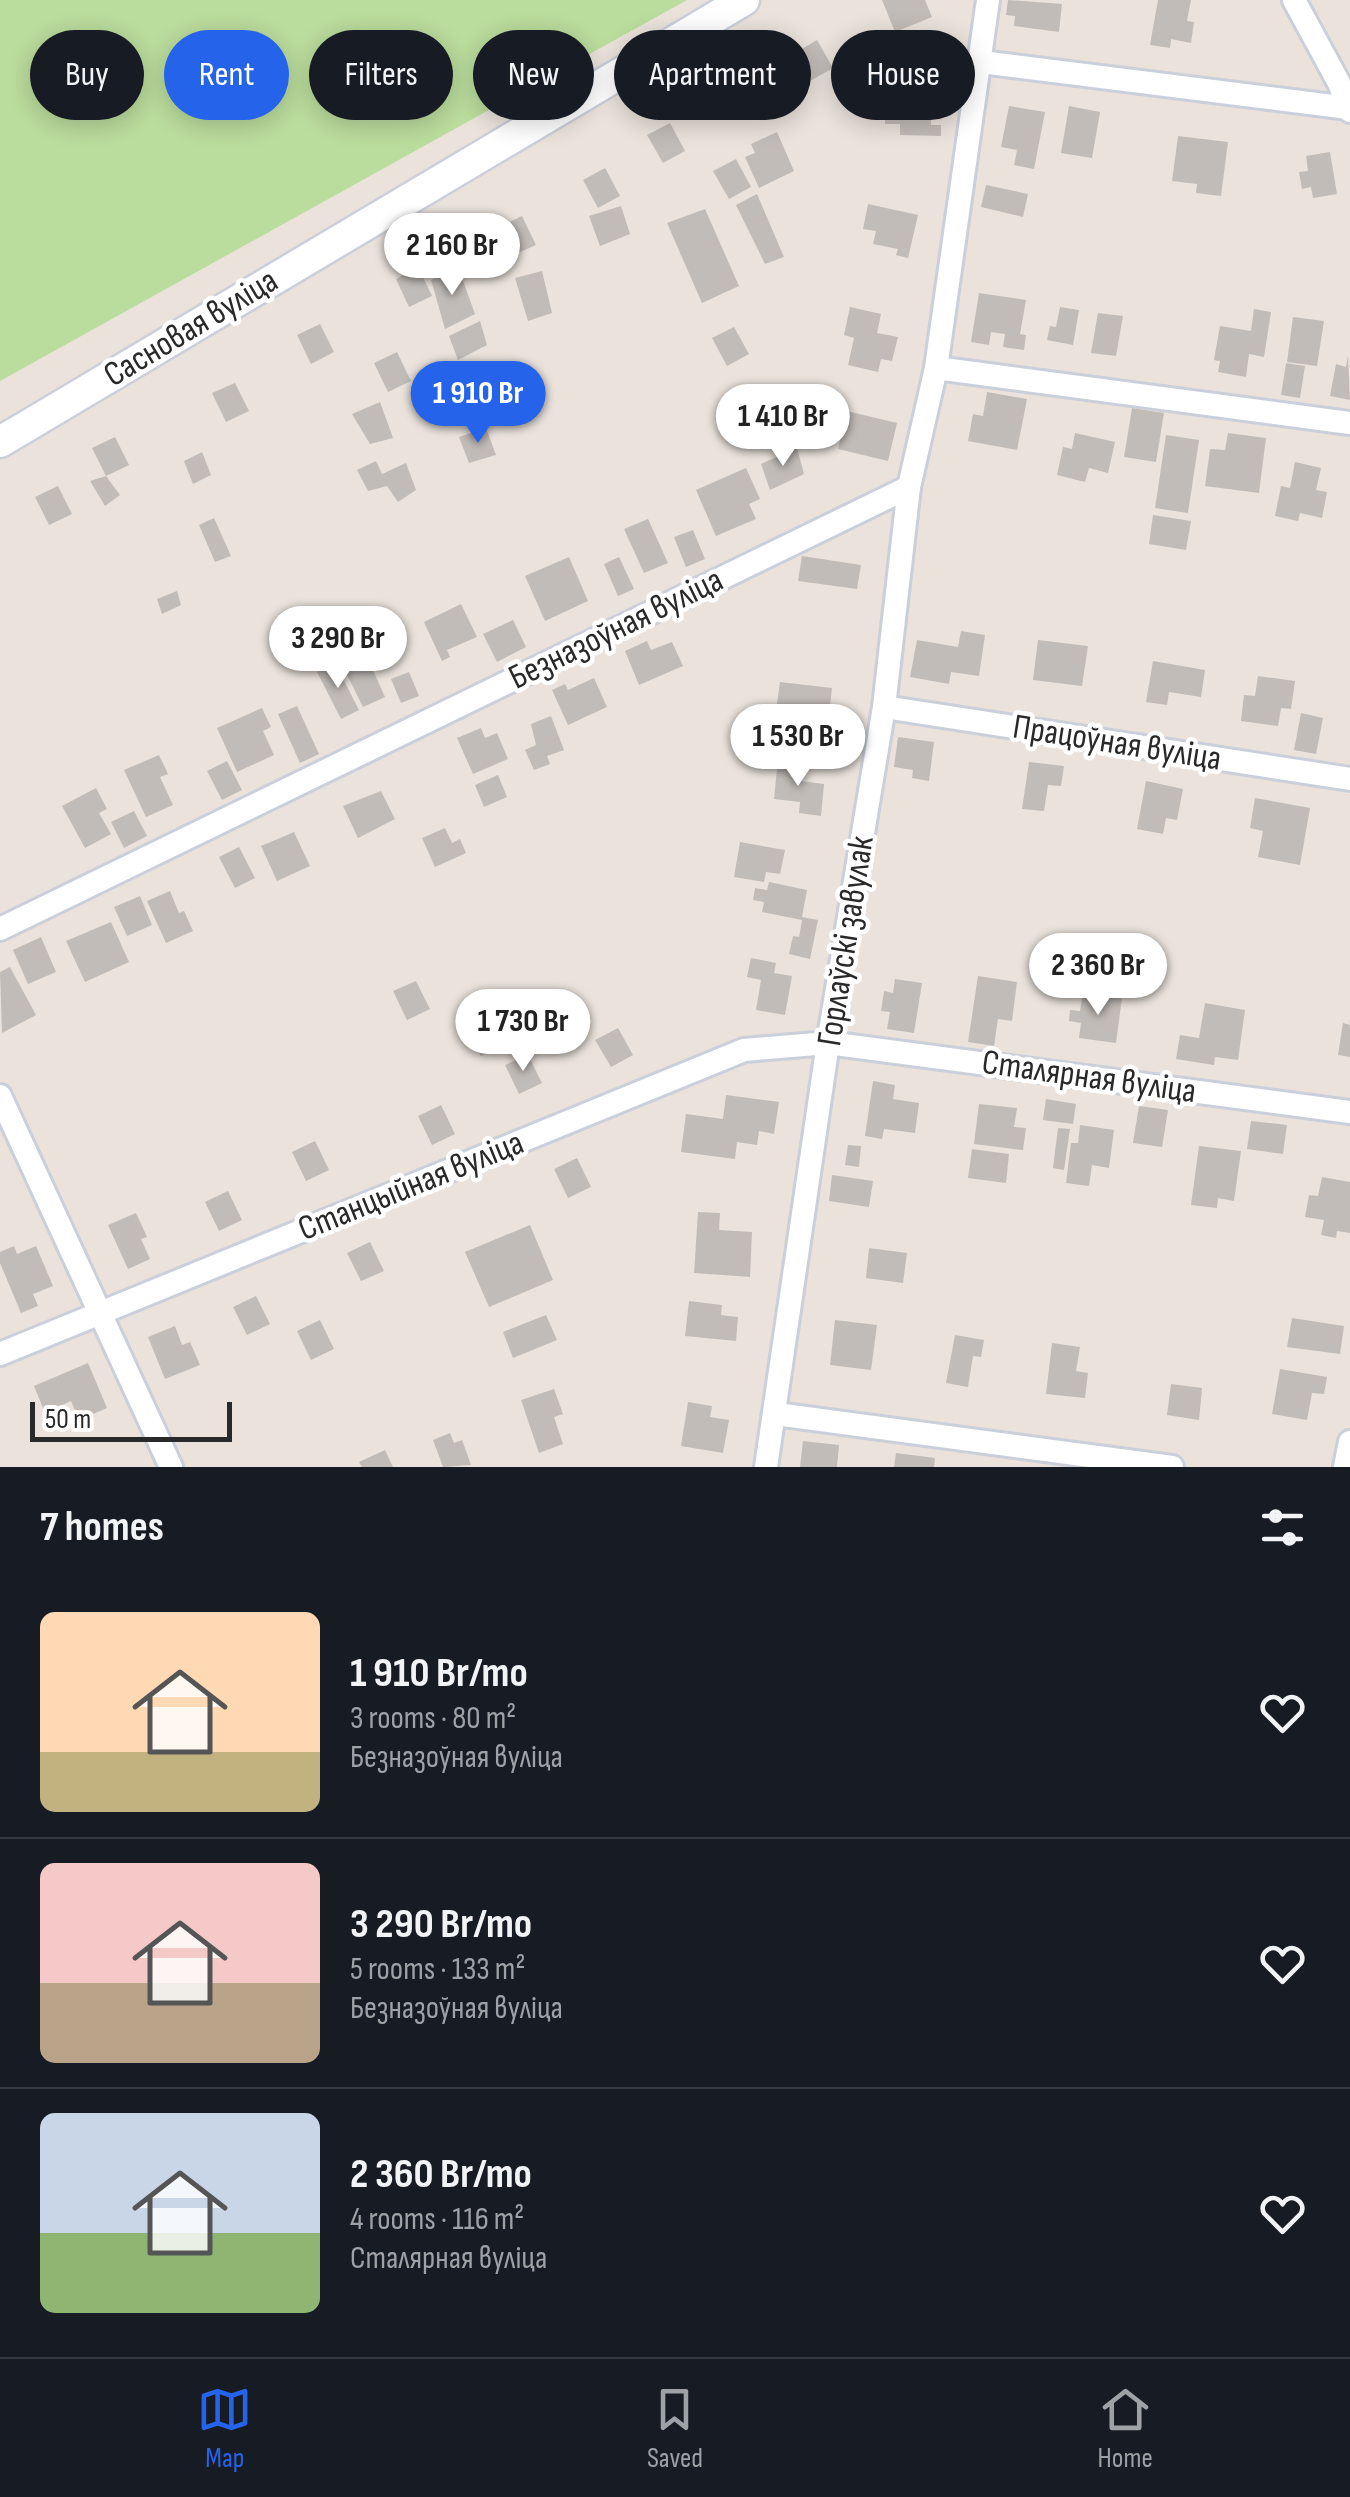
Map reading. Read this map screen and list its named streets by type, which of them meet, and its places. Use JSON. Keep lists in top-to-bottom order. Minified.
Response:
{"streets":{"main road":["Сасновая вуліца"],"street":["Безназоўная вуліца","Працоўная вуліца","Горлаўскі завулак","Сталярная вуліца","Станцыйная вуліца"]},"crossings":[["Безназоўная вуліца","Горлаўскі завулак"],["Працоўная вуліца","Горлаўскі завулак"],["Горлаўскі завулак","Сталярная вуліца"],["Горлаўскі завулак","Станцыйная вуліца"],["Сталярная вуліца","Станцыйная вуліца"]],"scale_bar":"50 m","page":{"chip":["Buy","Rent","Filters","New","Apartment","House"],"price":["2 160 Br","1 910 Br","1 410 Br","3 290 Br","1 530 Br","2 360 Br","1 730 Br"],"scale":"50 m","heading":"7 homes","list":[{"name":"1 910 Br/mo","note":"3 rooms · 80 m² · Безназоўная вуліца"},{"name":"3 290 Br/mo","note":"5 rooms · 133 m² · Безназоўная вуліца"},{"name":"2 360 Br/mo","note":"4 rooms · 116 m² · Сталярная вуліца"}],"tabs":["Map","Saved","Home"]}}
